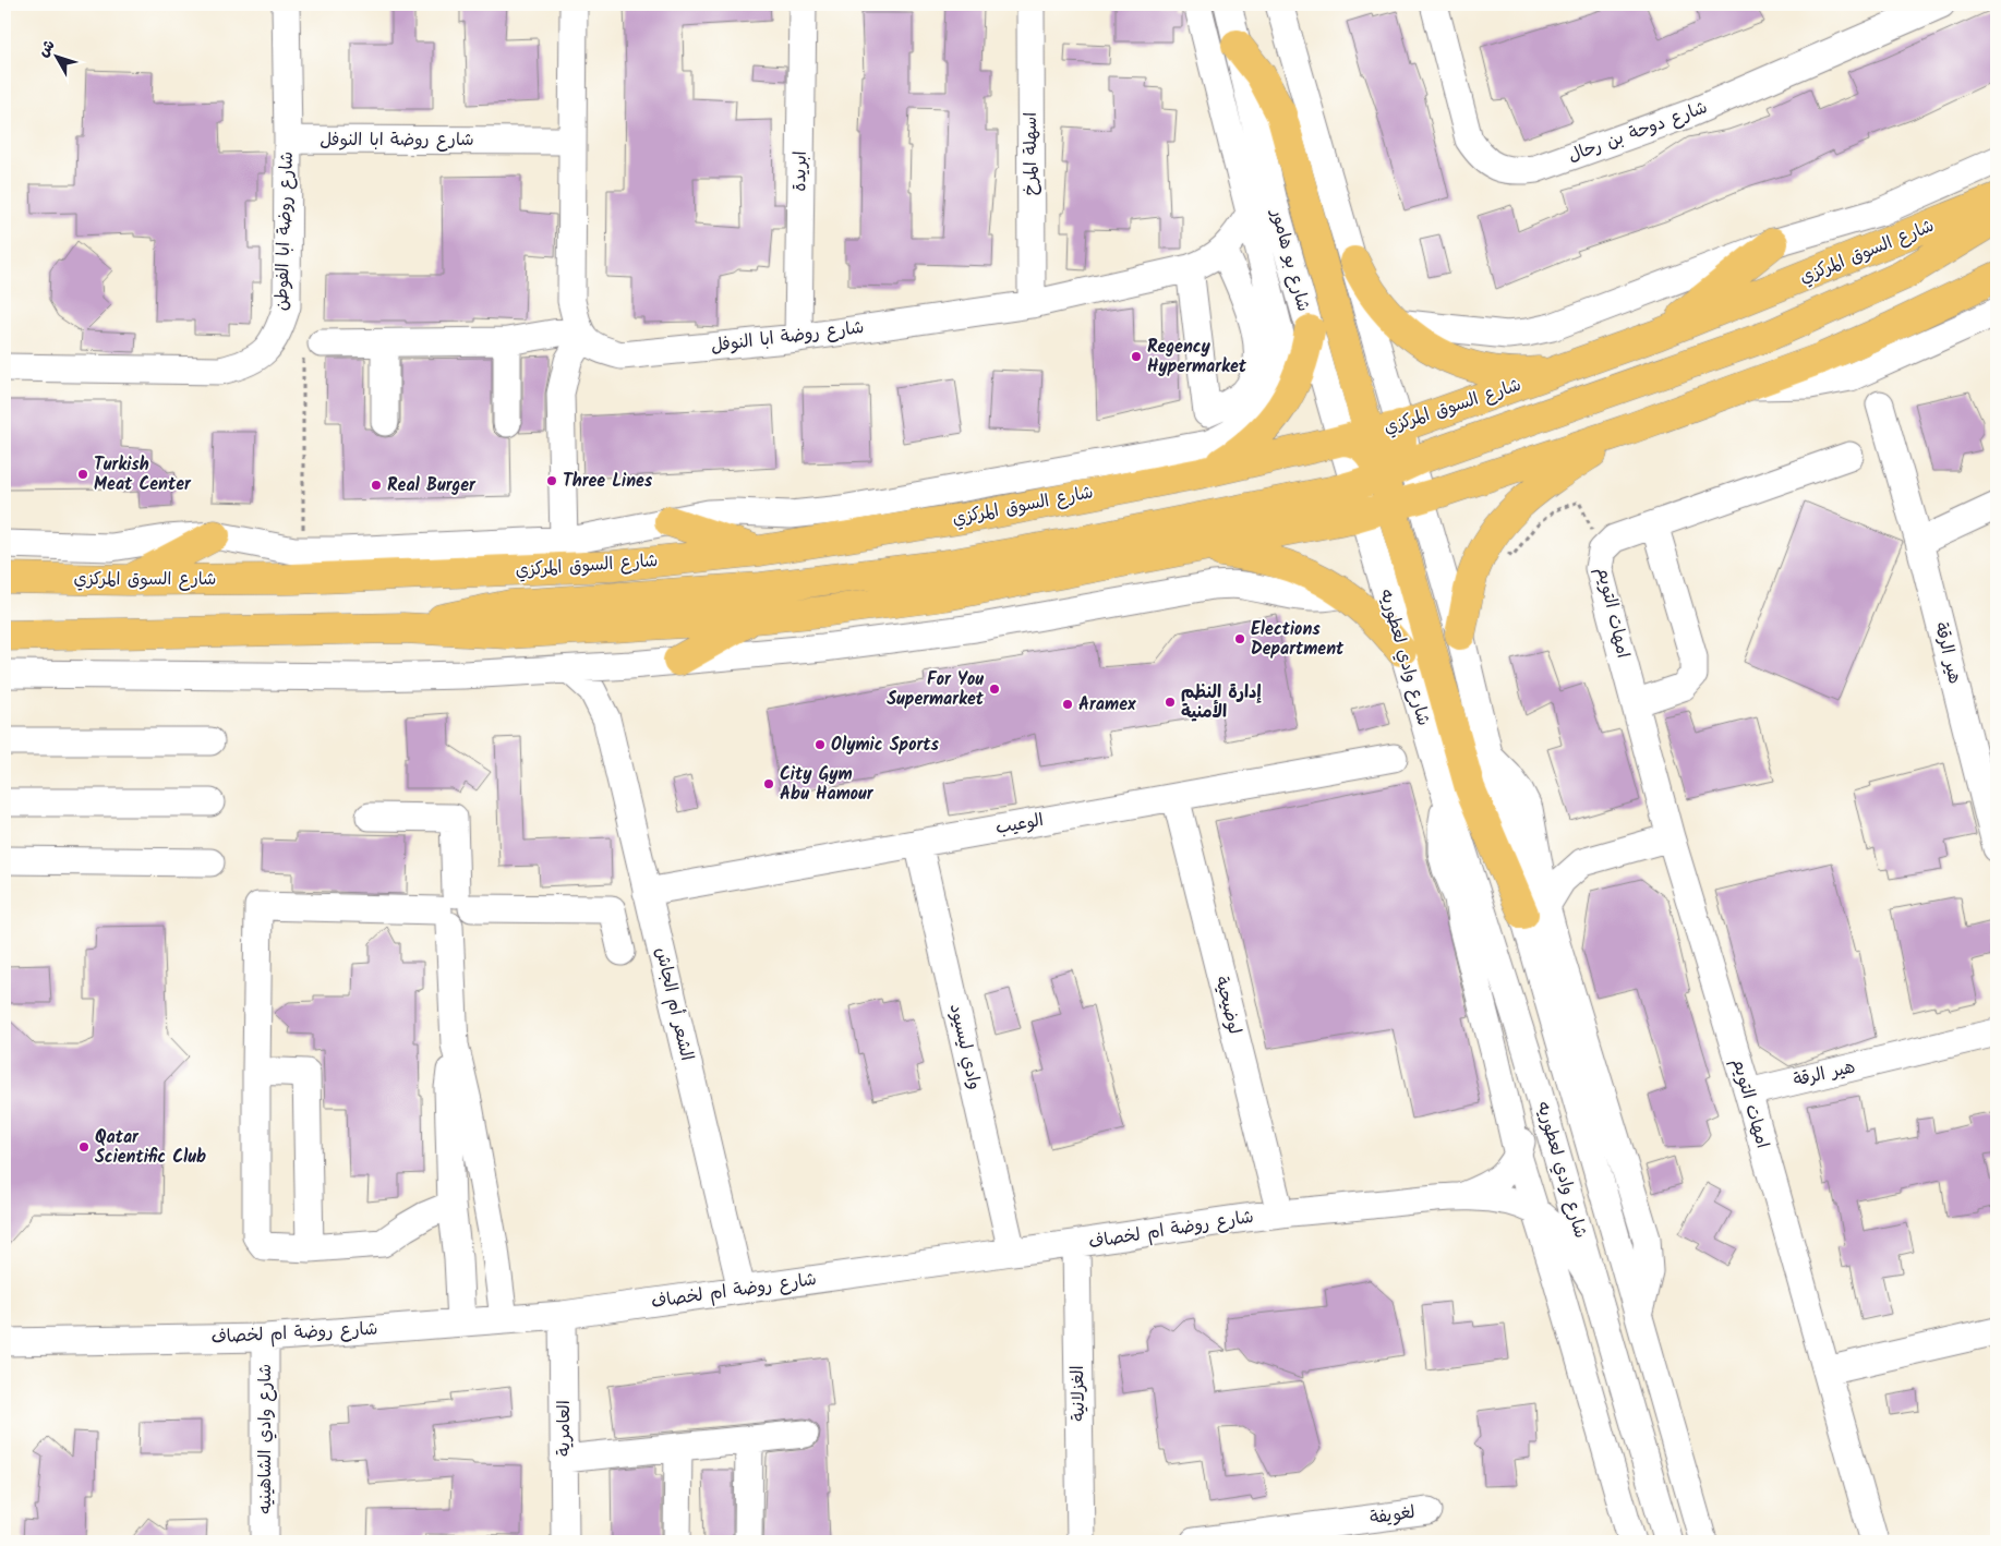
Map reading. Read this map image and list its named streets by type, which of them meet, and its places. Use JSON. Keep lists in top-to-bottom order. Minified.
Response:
{"streets":{"main road":["شارع السوق المركزي"],"street":["شارع دوحة بن رحال","شارع روضة ابا النوفل","اسهلة المرخ","ابريدة","شارع روضة ابا الفوطن","شارع بو هامور","امهات التويم","هير الرقة","شارع وادي لعطوريه","الوعيب","الشعر أم الجاش","لوضيحية","وادي ليسيود","شارع روضة ام لخصاف","الغزلانية","العامرية","شارع وادي الشاهينيه","لغويفة"]},"crossings":[["شارع روضة ابا النوفل","اسهلة المرخ"],["شارع روضة ابا النوفل","ابريدة"],["شارع روضة ابا النوفل","شارع روضة ابا الفوطن"],["شارع روضة ابا النوفل","شارع بو هامور"],["شارع السوق المركزي","شارع بو هامور"],["امهات التويم","هير الرقة"],["شارع وادي لعطوريه","شارع روضة ام لخصاف"],["الوعيب","الشعر أم الجاش"],["الوعيب","لوضيحية"],["الوعيب","وادي ليسيود"],["الشعر أم الجاش","شارع روضة ام لخصاف"],["لوضيحية","شارع روضة ام لخصاف"],["وادي ليسيود","شارع روضة ام لخصاف"],["شارع روضة ام لخصاف","الغزلانية"],["شارع روضة ام لخصاف","العامرية"],["شارع روضة ام لخصاف","شارع وادي الشاهينيه"]],"places":["Regency Hypermarket","Turkish Meat Center","Three Lines","Real Burger","Elections Department","For You Supermarket","إدارة النظم الأمنية","Aramex","Olymic Sports","City Gym Abu Hamour","Qatar Scientific Club"],"north":"top left"}
